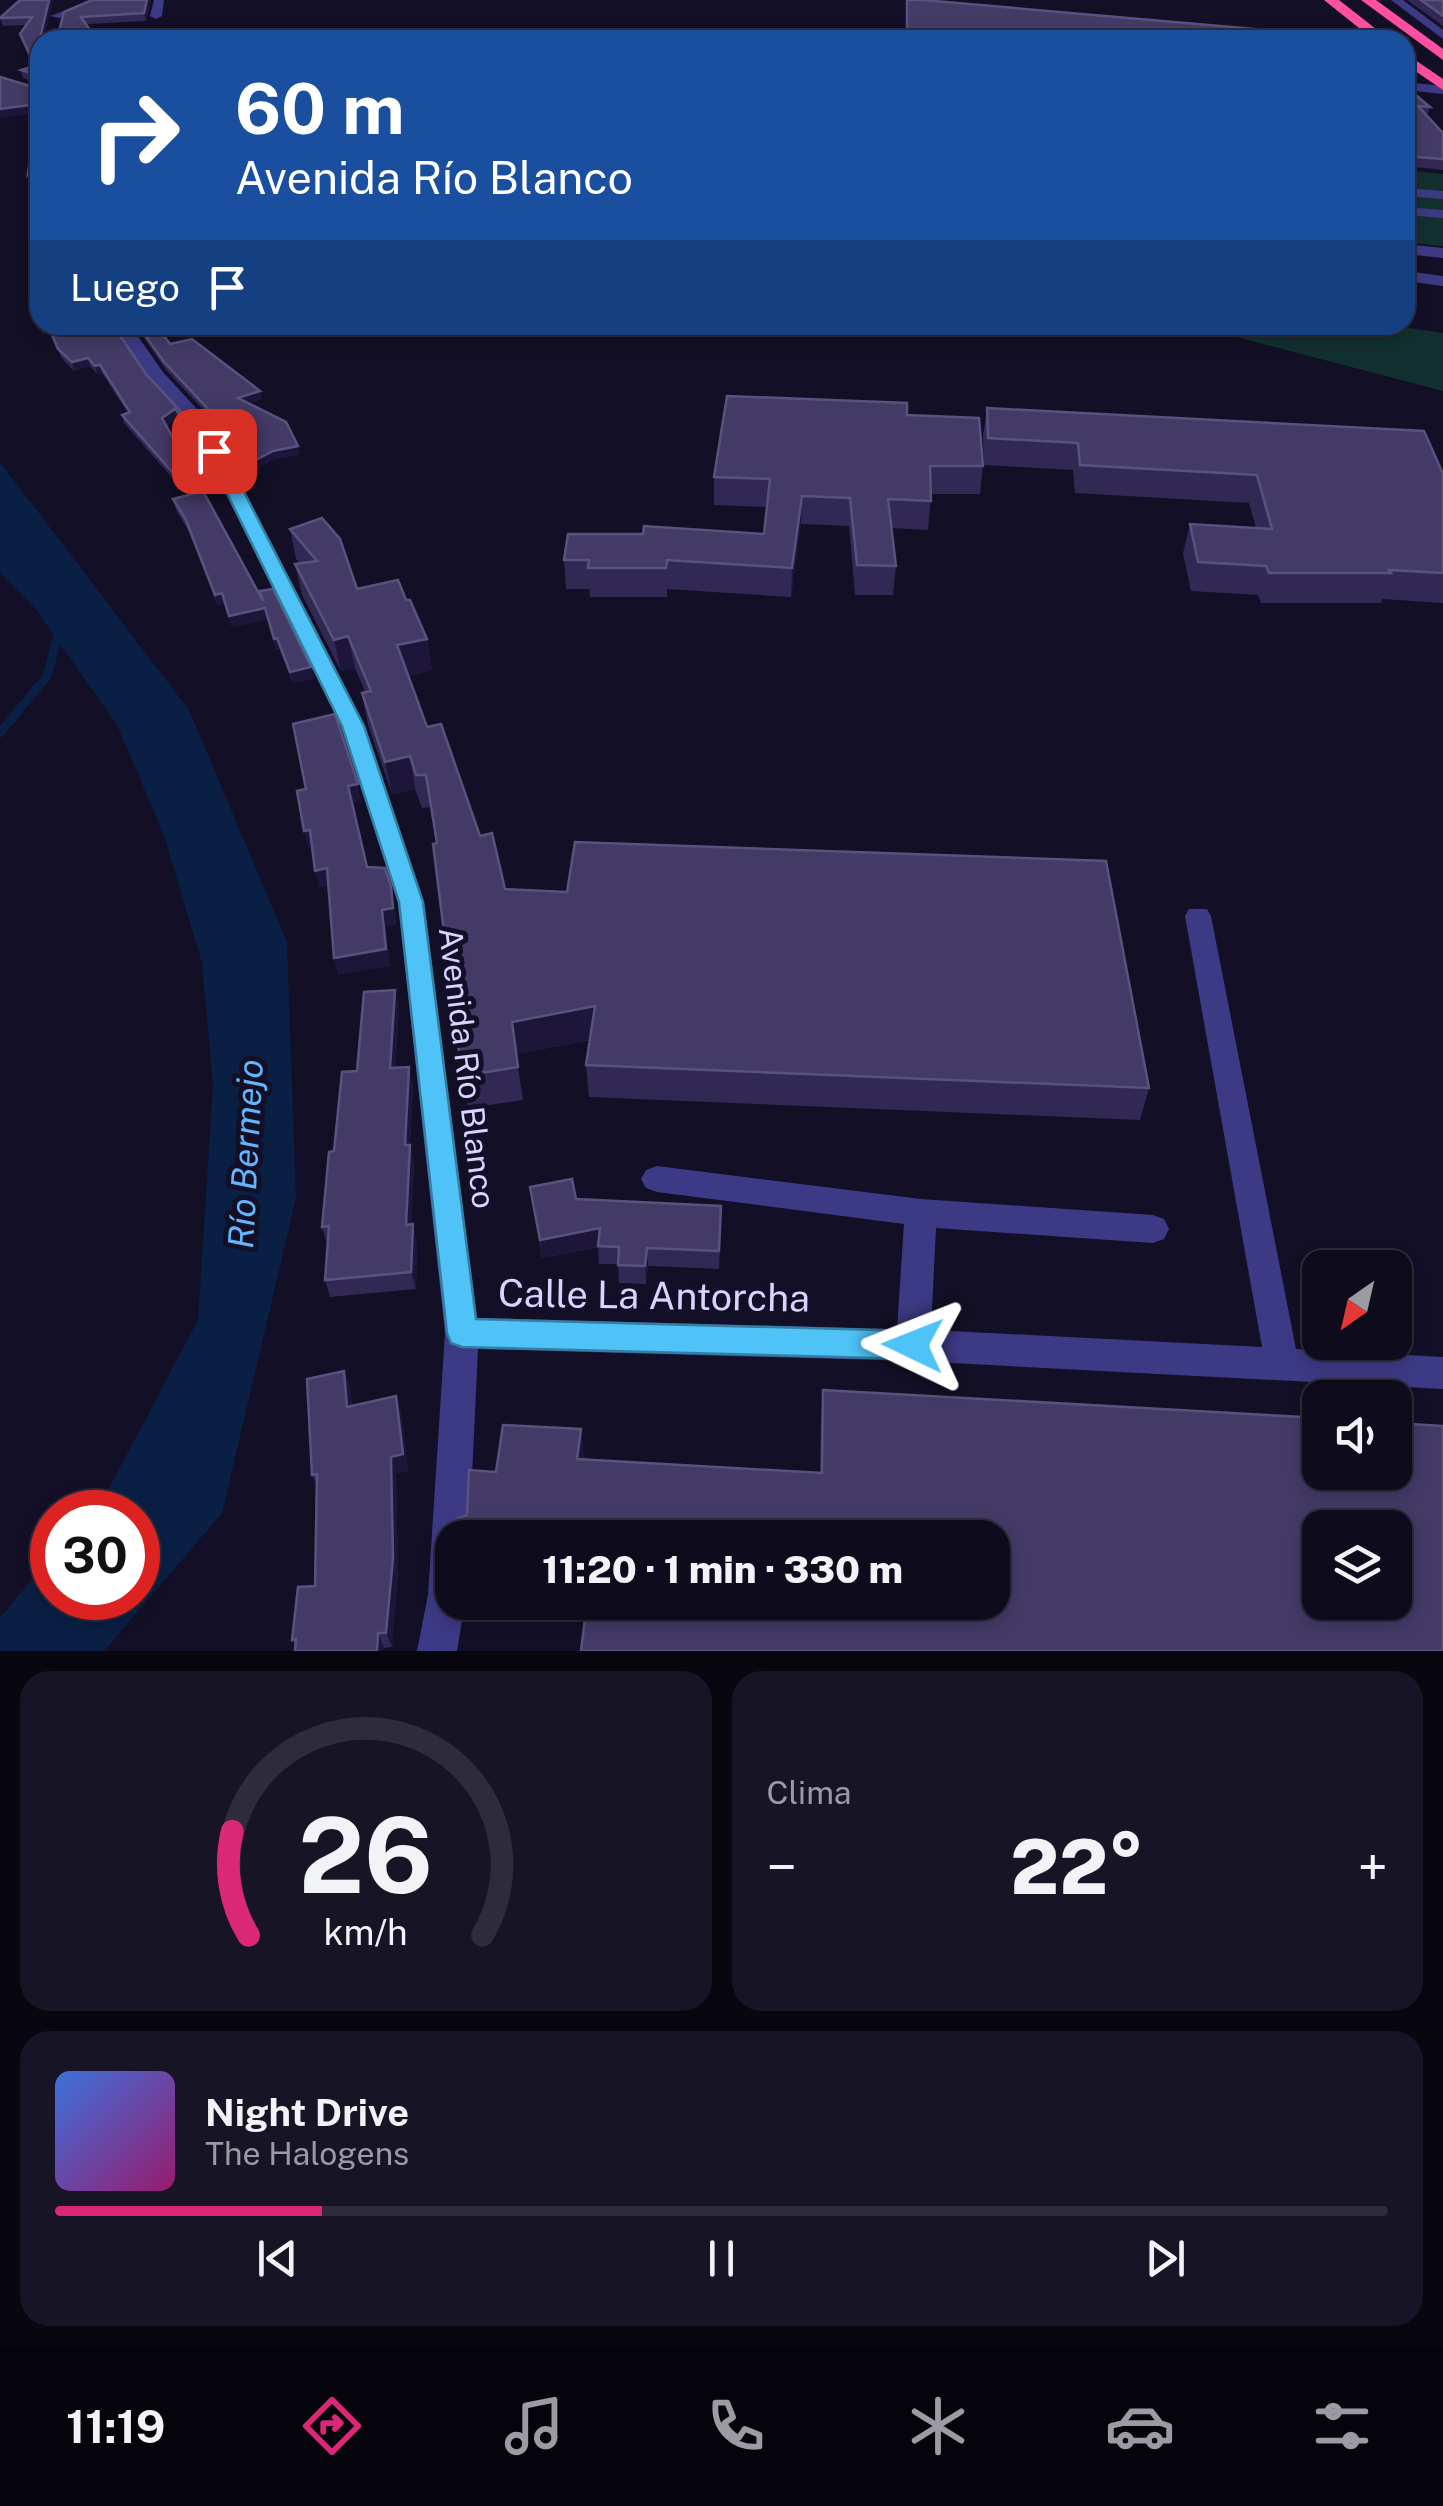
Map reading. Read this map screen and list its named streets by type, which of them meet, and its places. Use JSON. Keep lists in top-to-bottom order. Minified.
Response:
{"streets":{"street":["Avenida Río Blanco","Calle La Antorcha"]},"crossings":[["Avenida Río Blanco","Calle La Antorcha"]],"water":["Río Bermejo"],"north":"bottom left","page":{"turn":["60 m","Avenida Río Blanco"],"then":"Luego","limit":"30","trip":"11:20 · 1 min · 330 m","tile":"Clima","heat":["−","22°","+"],"song":["Night Drive","The Halogens"],"tabs":"11:19","gauge":["26","km/h"]}}
